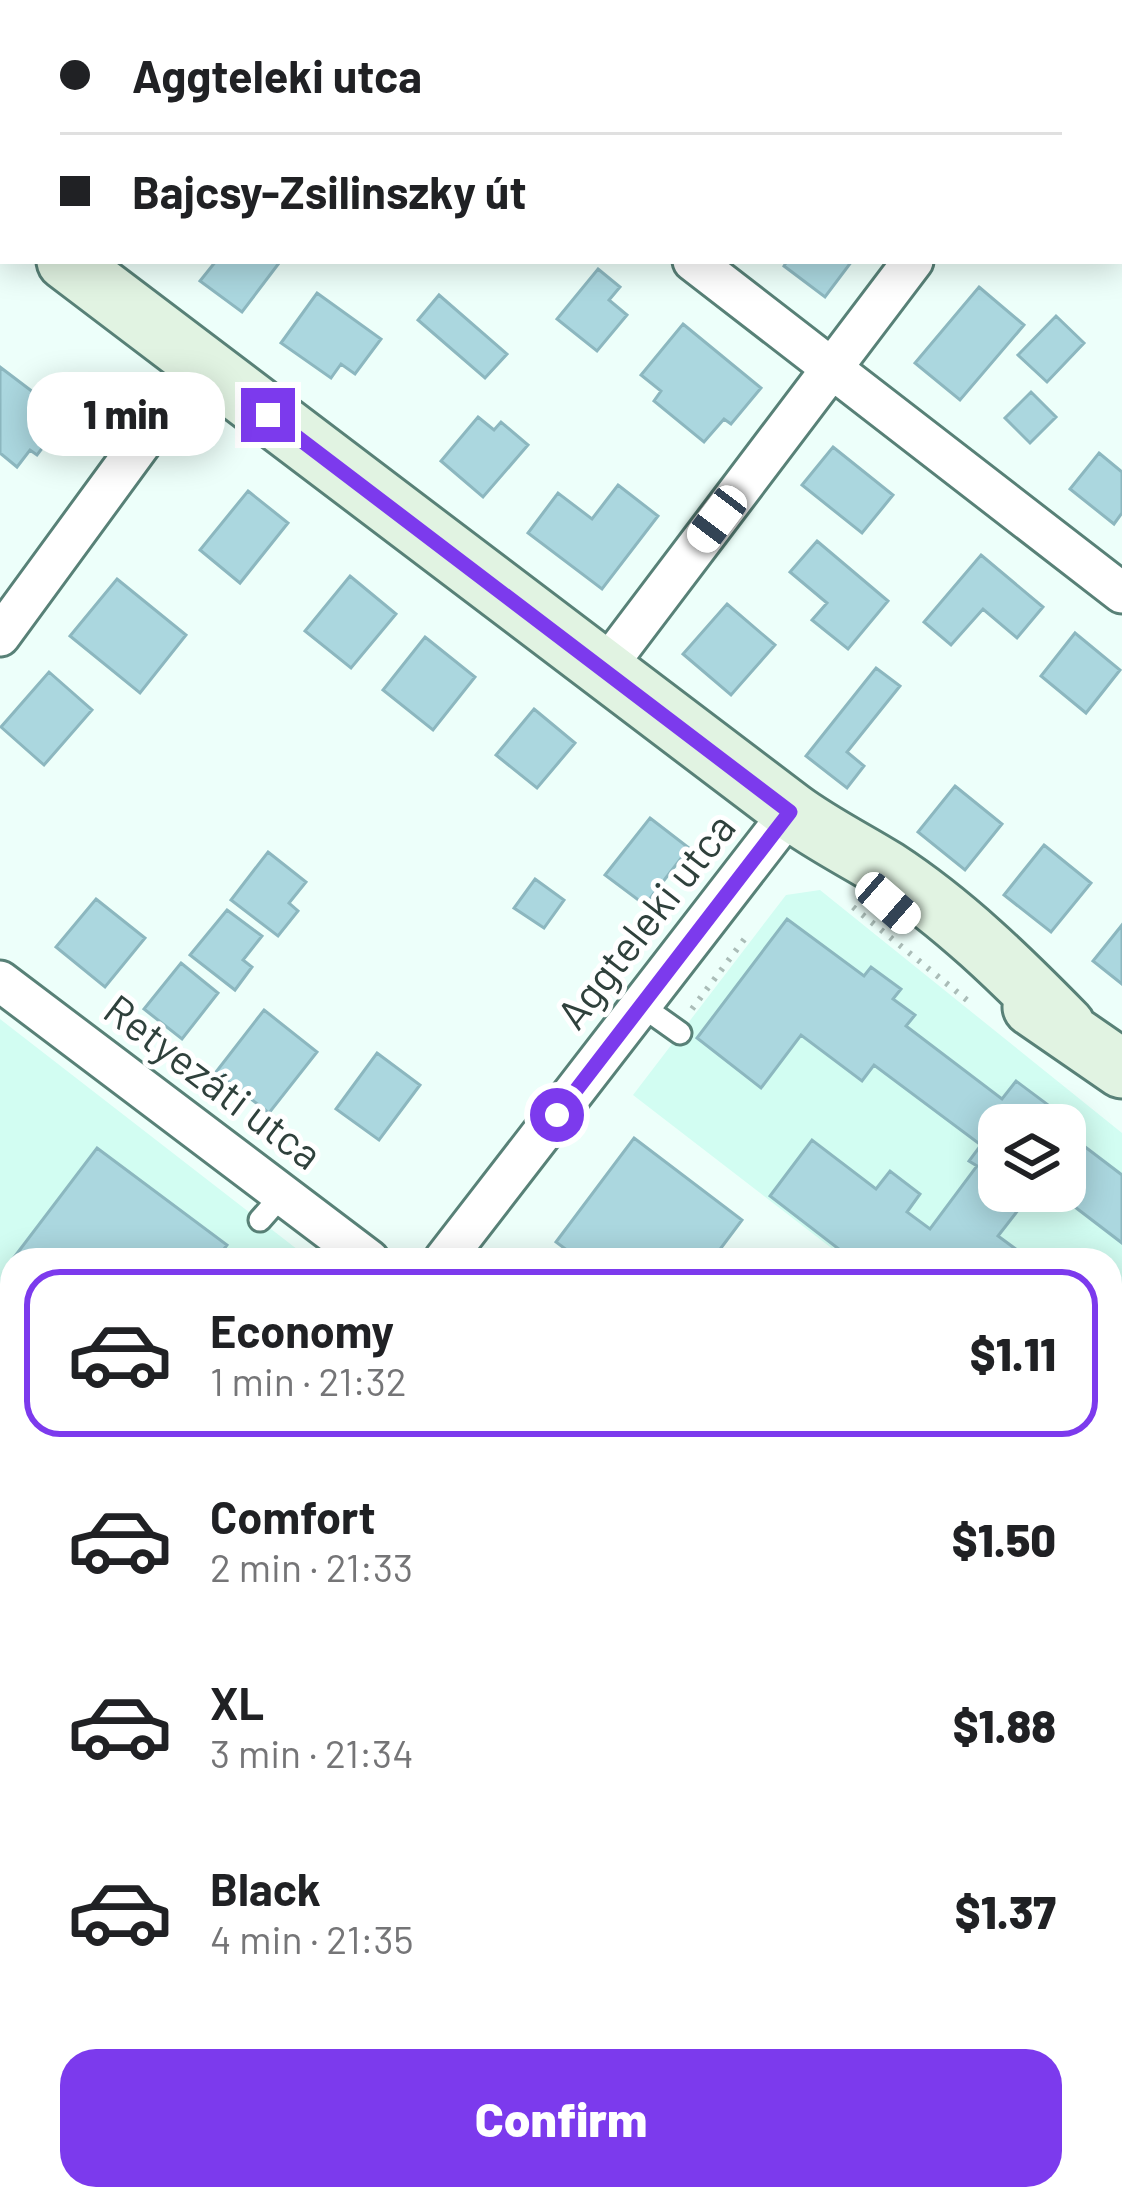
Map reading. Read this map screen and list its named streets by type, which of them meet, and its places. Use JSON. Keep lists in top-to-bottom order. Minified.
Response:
{"streets":{"street":["Aggteleki utca","Retyezáti utca"]},"page":{"banner":["Aggteleki utca","Bajcsy-Zsilinszky út"],"bubble":"1 min","list":[{"name":"Economy","note":"1 min · 21:32","value":"$1.11"},{"name":"Comfort","note":"2 min · 21:33","value":"$1.50"},{"name":"XL","note":"3 min · 21:34","value":"$1.88"},{"name":"Black","note":"4 min · 21:35","value":"$1.37"}],"buttons":"Confirm"}}
